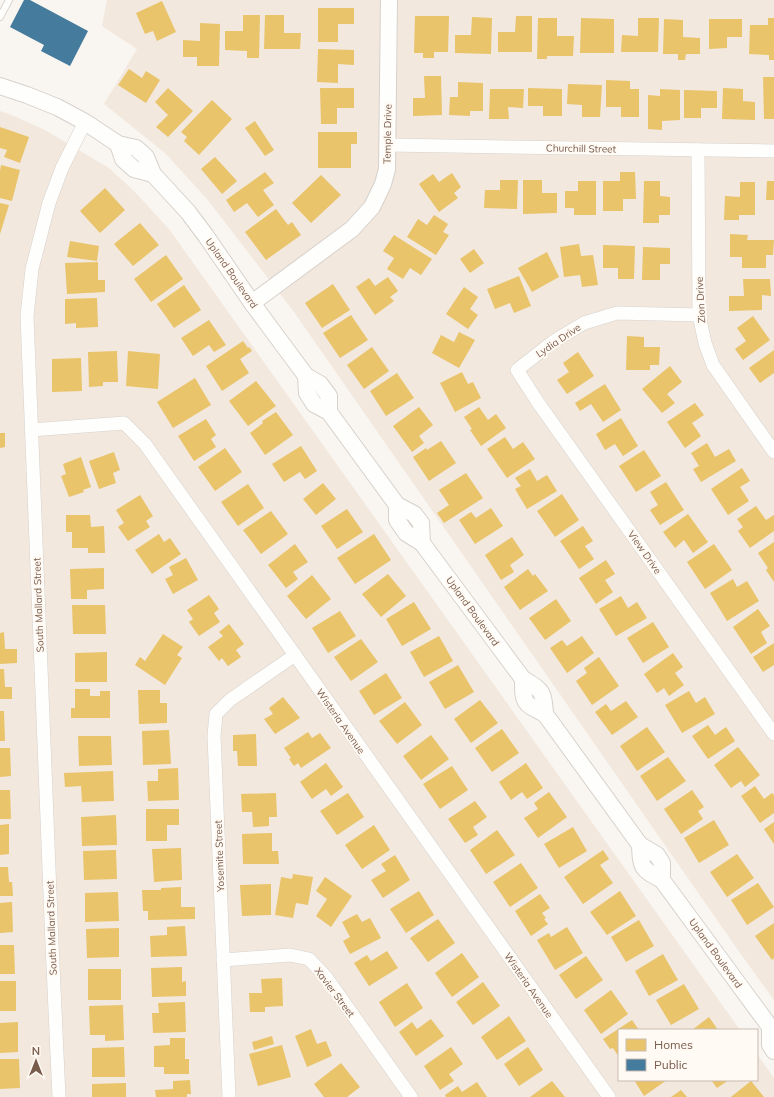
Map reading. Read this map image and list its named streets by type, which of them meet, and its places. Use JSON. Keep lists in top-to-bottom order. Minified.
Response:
{"streets":{"street":["Temple Drive","Churchill Street","Upland Boulevard","Zion Drive","Lydia Drive","View Drive","South Mallard Street","Wisteria Avenue","Yosemite Street","Xavier Street"]},"crossings":[["Temple Drive","Churchill Street"],["Temple Drive","Upland Boulevard"],["Churchill Street","Zion Drive"],["Upland Boulevard","South Mallard Street"],["Zion Drive","Lydia Drive"],["Lydia Drive","View Drive"],["South Mallard Street","Wisteria Avenue"],["Wisteria Avenue","Yosemite Street"],["Yosemite Street","Xavier Street"]],"legend":["Homes","Public"],"north":"top"}
